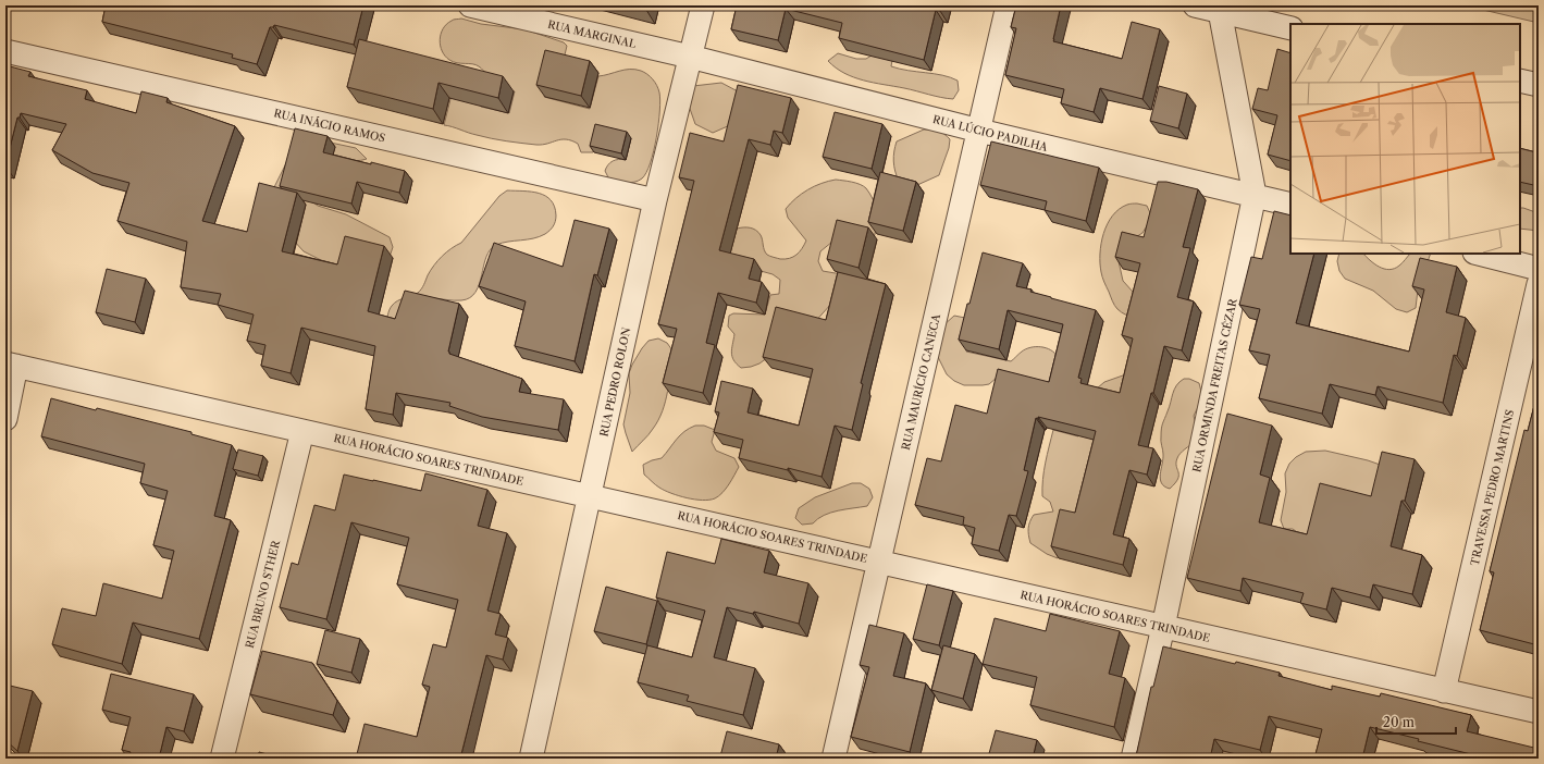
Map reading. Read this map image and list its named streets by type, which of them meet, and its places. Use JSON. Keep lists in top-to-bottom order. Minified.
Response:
{"streets":{"street":["RUA MARGINAL","RUA INÁCIO RAMOS","RUA LÚCIO PADILHA","RUA PEDRO ROLON","RUA MAURÍCIO CANECA","RUA ORMINDA FREITAS CÉZAR","RUA HORÁCIO SOARES TRINDADE","TRAVESSA PEDRO MARTINS","RUA BRUNO STHER"]},"crossings":[["RUA MARGINAL","RUA LÚCIO PADILHA"],["RUA MARGINAL","RUA PEDRO ROLON"],["RUA INÁCIO RAMOS","RUA PEDRO ROLON"],["RUA LÚCIO PADILHA","RUA PEDRO ROLON"],["RUA LÚCIO PADILHA","RUA MAURÍCIO CANECA"],["RUA LÚCIO PADILHA","RUA ORMINDA FREITAS CÉZAR"],["RUA PEDRO ROLON","RUA HORÁCIO SOARES TRINDADE"],["RUA MAURÍCIO CANECA","RUA HORÁCIO SOARES TRINDADE"],["RUA ORMINDA FREITAS CÉZAR","RUA HORÁCIO SOARES TRINDADE"],["RUA HORÁCIO SOARES TRINDADE","TRAVESSA PEDRO MARTINS"],["RUA HORÁCIO SOARES TRINDADE","RUA BRUNO STHER"]],"scale_bar":"20 m"}
